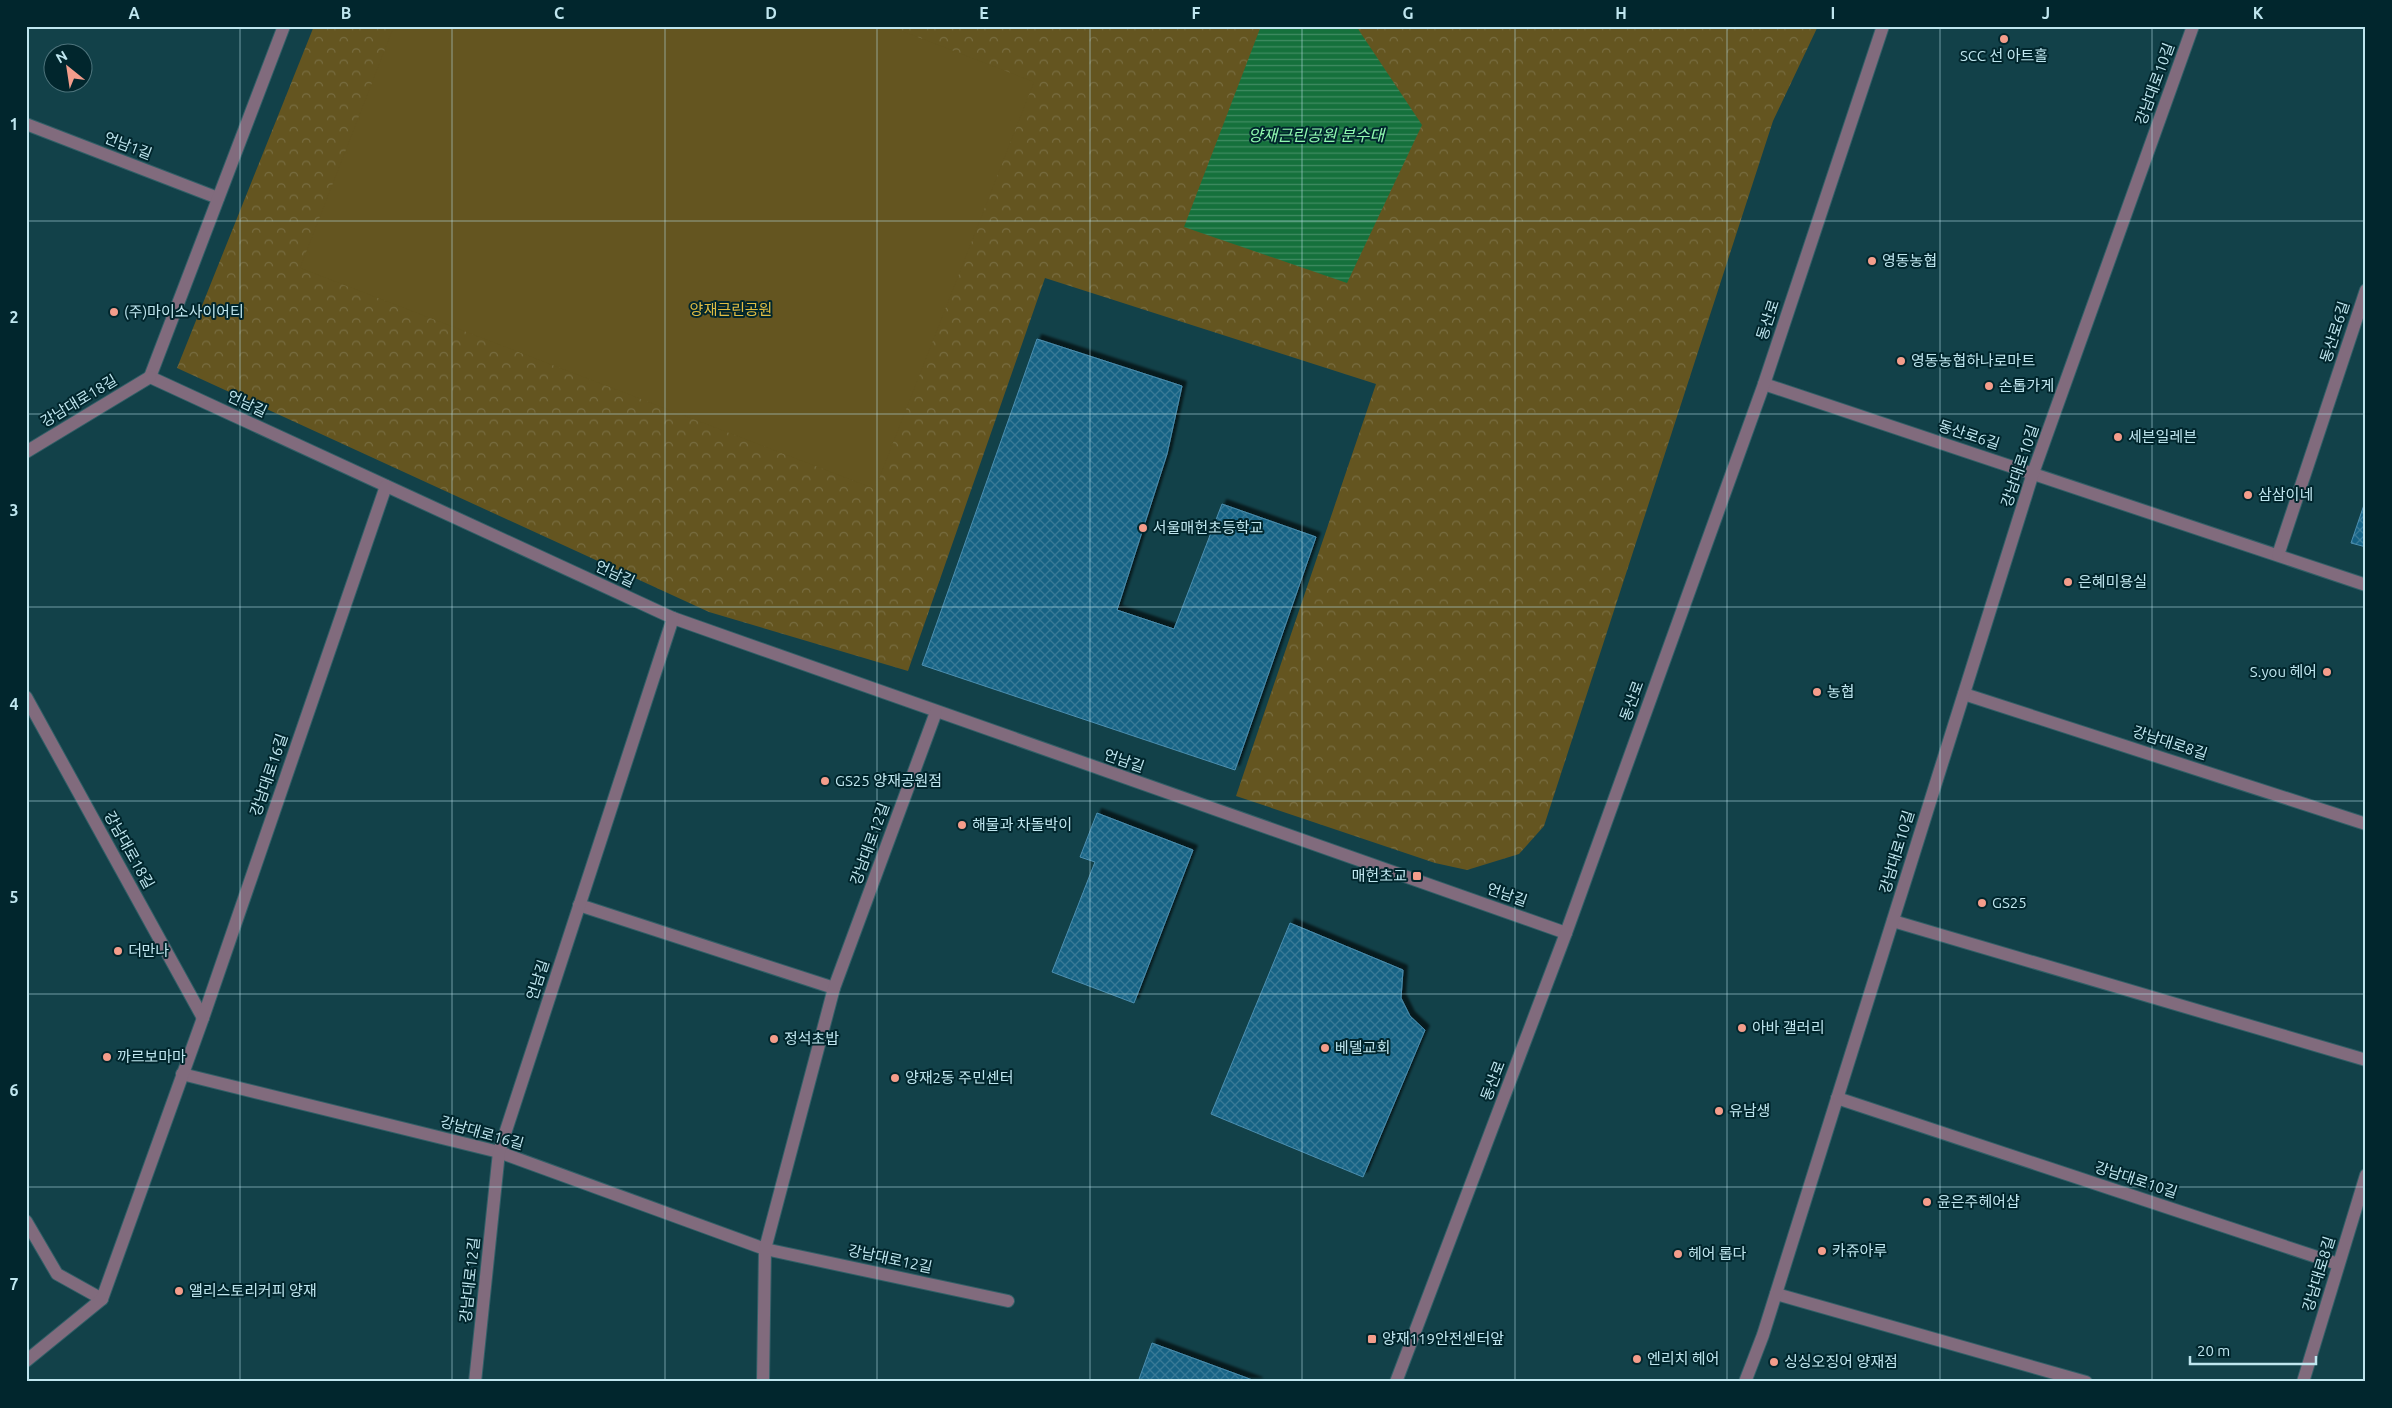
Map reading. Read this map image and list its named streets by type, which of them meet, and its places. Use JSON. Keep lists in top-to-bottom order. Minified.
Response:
{"streets":{"street":["강남대로10길","언남1길","동산로","동산로6길","강남대로18길","언남길","강남대로8길","강남대로16길","강남대로12길"]},"crossings":[["강남대로10길","동산로6길"],["강남대로10길","강남대로8길"],["동산로","동산로6길"],["동산로","언남길"],["강남대로18길","언남길"],["강남대로18길","강남대로16길"],["언남길","강남대로16길"],["언남길","강남대로12길"],["강남대로16길","강남대로12길"]],"water":["양재근린공원 분수대"],"parks":["양재근린공원"],"places":{"other":["SCC 선 아트홀","영동농협","(주)마이소사이어티","영동농협하나로마트","손톱가게","세븐일레븐","삼삼이네","서울매헌초등학교","은혜미용실","S.you 헤어","농협","GS25 양재공원점","해물과 차돌박이","GS25","더만나","아바 갤러리","정석초밥","베델교회","까르보마마","양재2동 주민센터","유남생","윤은주헤어샵","카쥬아루","헤어 롭다","앨리스토리커피 양재","엔리치 헤어","싱싱오징어 양재점"],"transit":["매헌초교","양재119안전센터앞"]},"scale_bar":"20 m","north":"top left","grid":{"columns":["A","B","C","D","E","F","G","H","I","J","K"],"rows":["1","2","3","4","5","6","7"]}}
